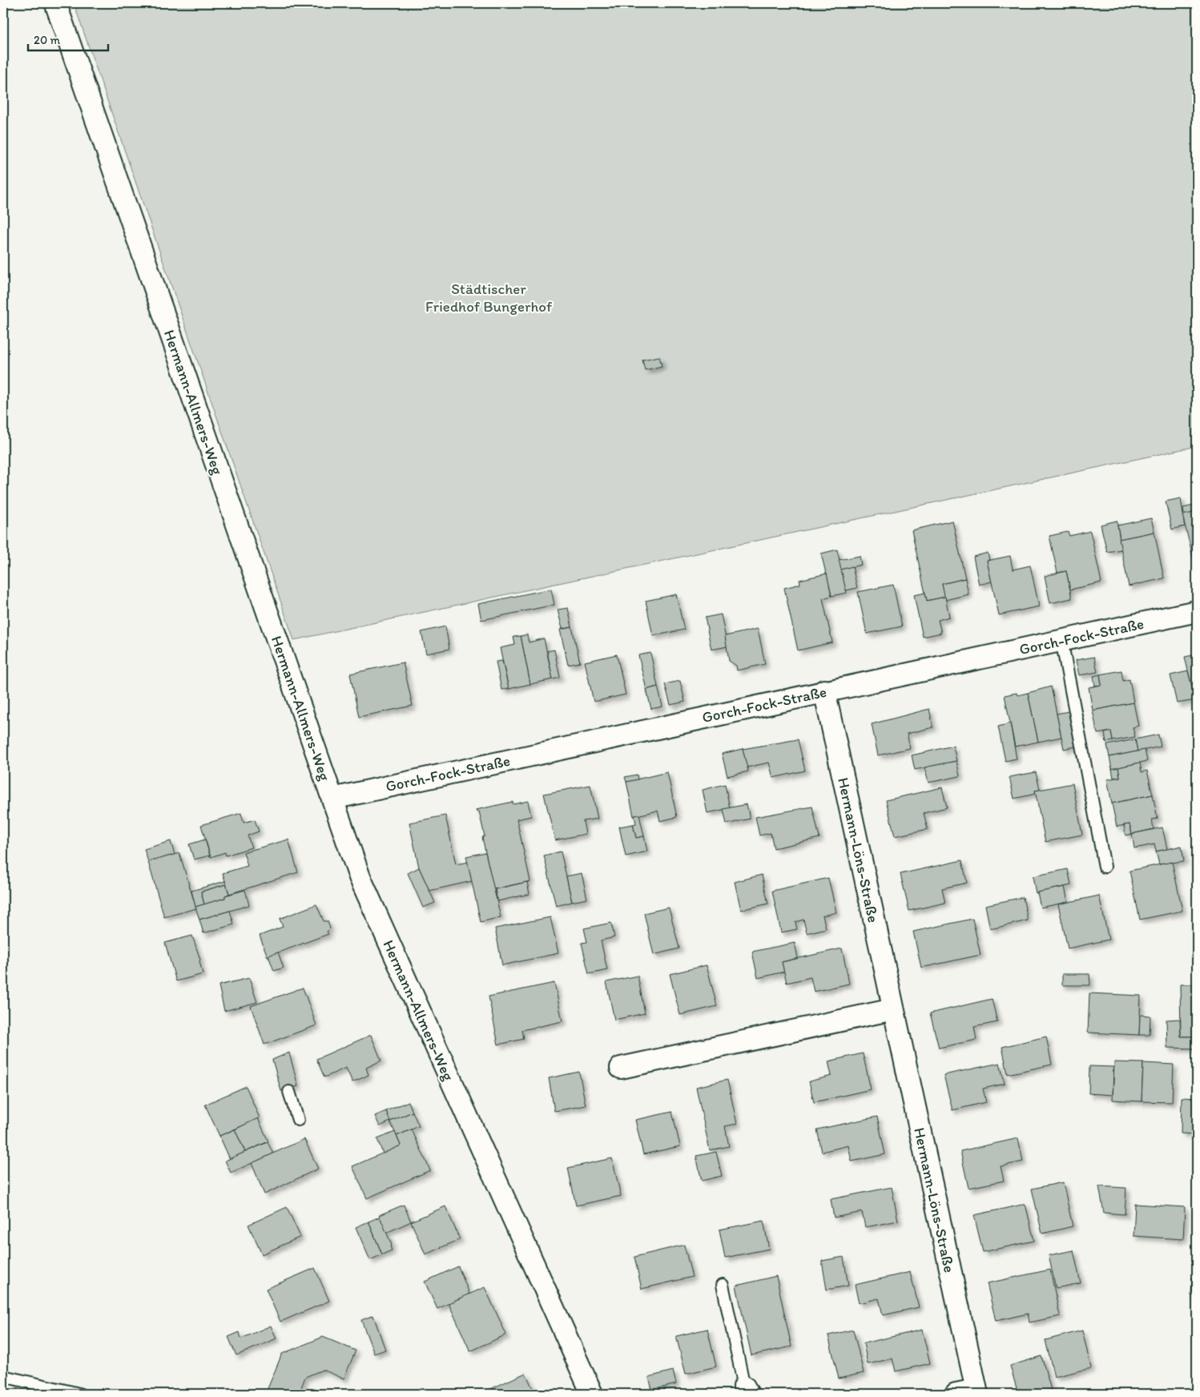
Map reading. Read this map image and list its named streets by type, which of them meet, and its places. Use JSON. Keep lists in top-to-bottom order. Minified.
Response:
{"streets":{"street":["Hermann-Allmers-Weg","Gorch-Fock-Straße","Hermann-Löns-Straße"]},"crossings":[["Hermann-Allmers-Weg","Gorch-Fock-Straße"],["Gorch-Fock-Straße","Hermann-Löns-Straße"]],"parks":["Städtischer Friedhof Bungerhof"],"scale_bar":"20 m"}
